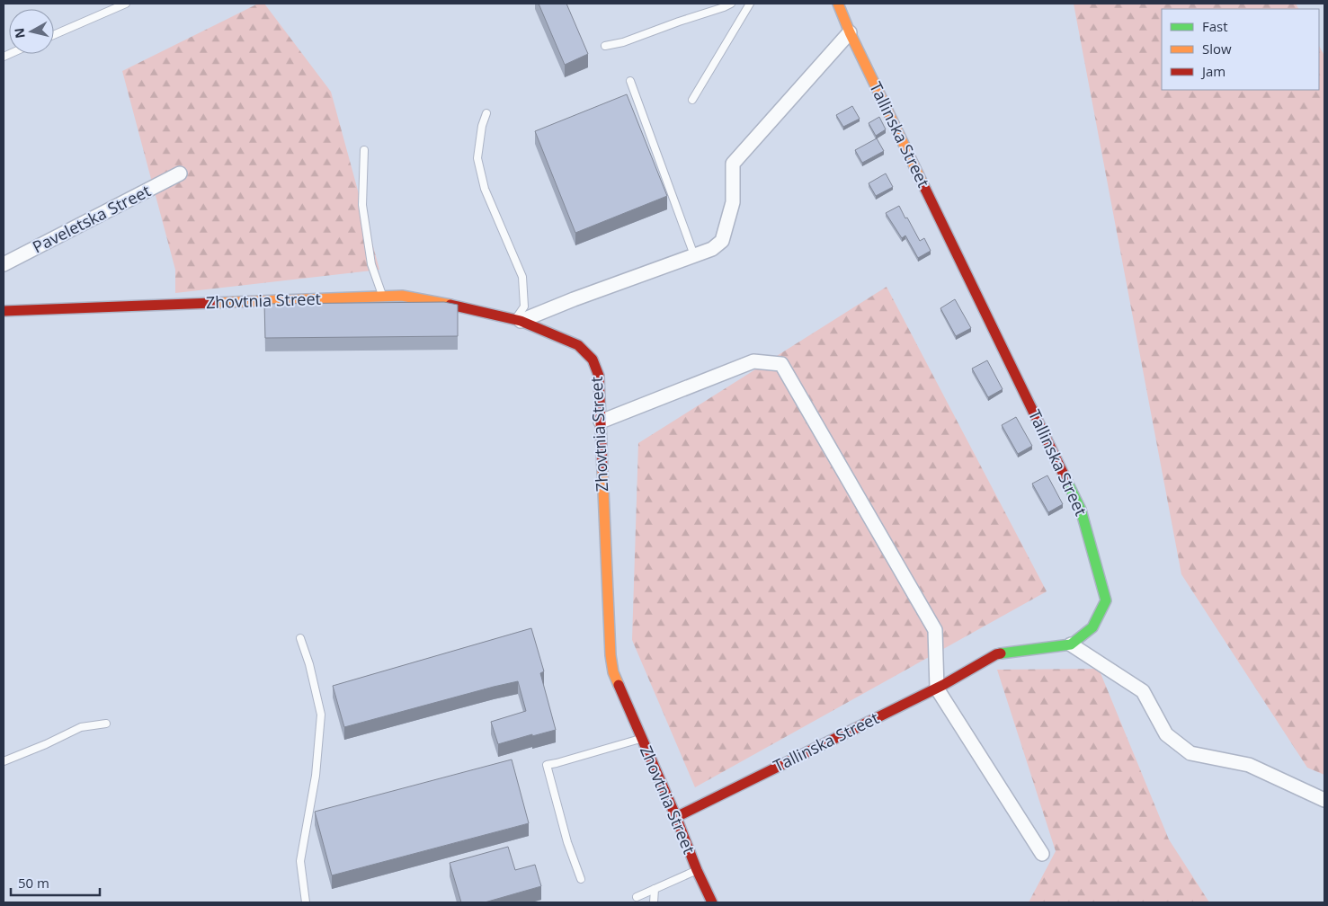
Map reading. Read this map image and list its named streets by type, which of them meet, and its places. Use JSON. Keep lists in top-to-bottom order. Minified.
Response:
{"streets":{"street":["Tallinska Street","Paveletska Street","Zhovtnia Street"]},"crossings":[["Tallinska Street","Zhovtnia Street"]],"legend":["Fast","Slow","Jam"],"scale_bar":"50 m","north":"left"}
